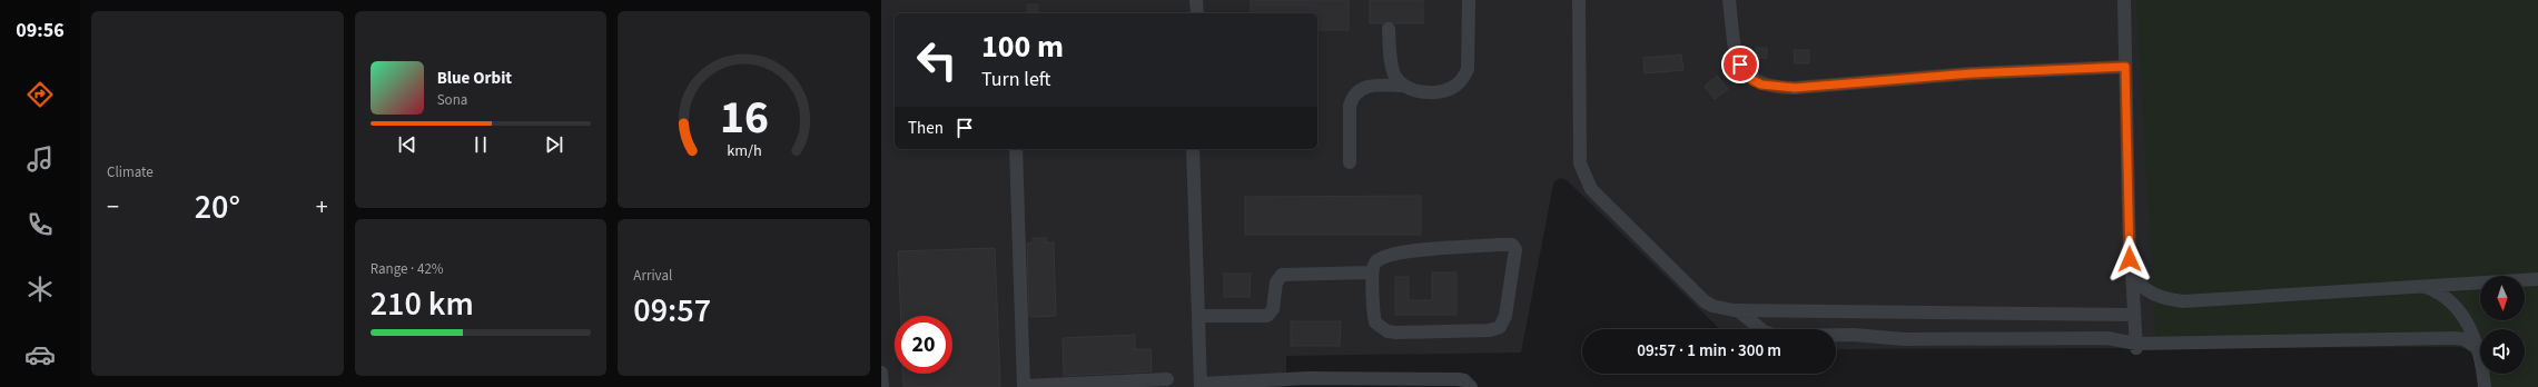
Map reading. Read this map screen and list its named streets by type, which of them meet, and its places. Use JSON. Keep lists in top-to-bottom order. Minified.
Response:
{"north":"bottom","page":{"tabs":"09:56","tile":["Climate",["Range · 42%","210 km"],["Arrival","09:57"]],"turn":["100 m","Turn left"],"song":["Blue Orbit","Sona"],"then":"Then","heat":["−","20°","+"],"limit":"20","trip":"09:57 · 1 min · 300 m","gauge":["16","km/h"]}}
